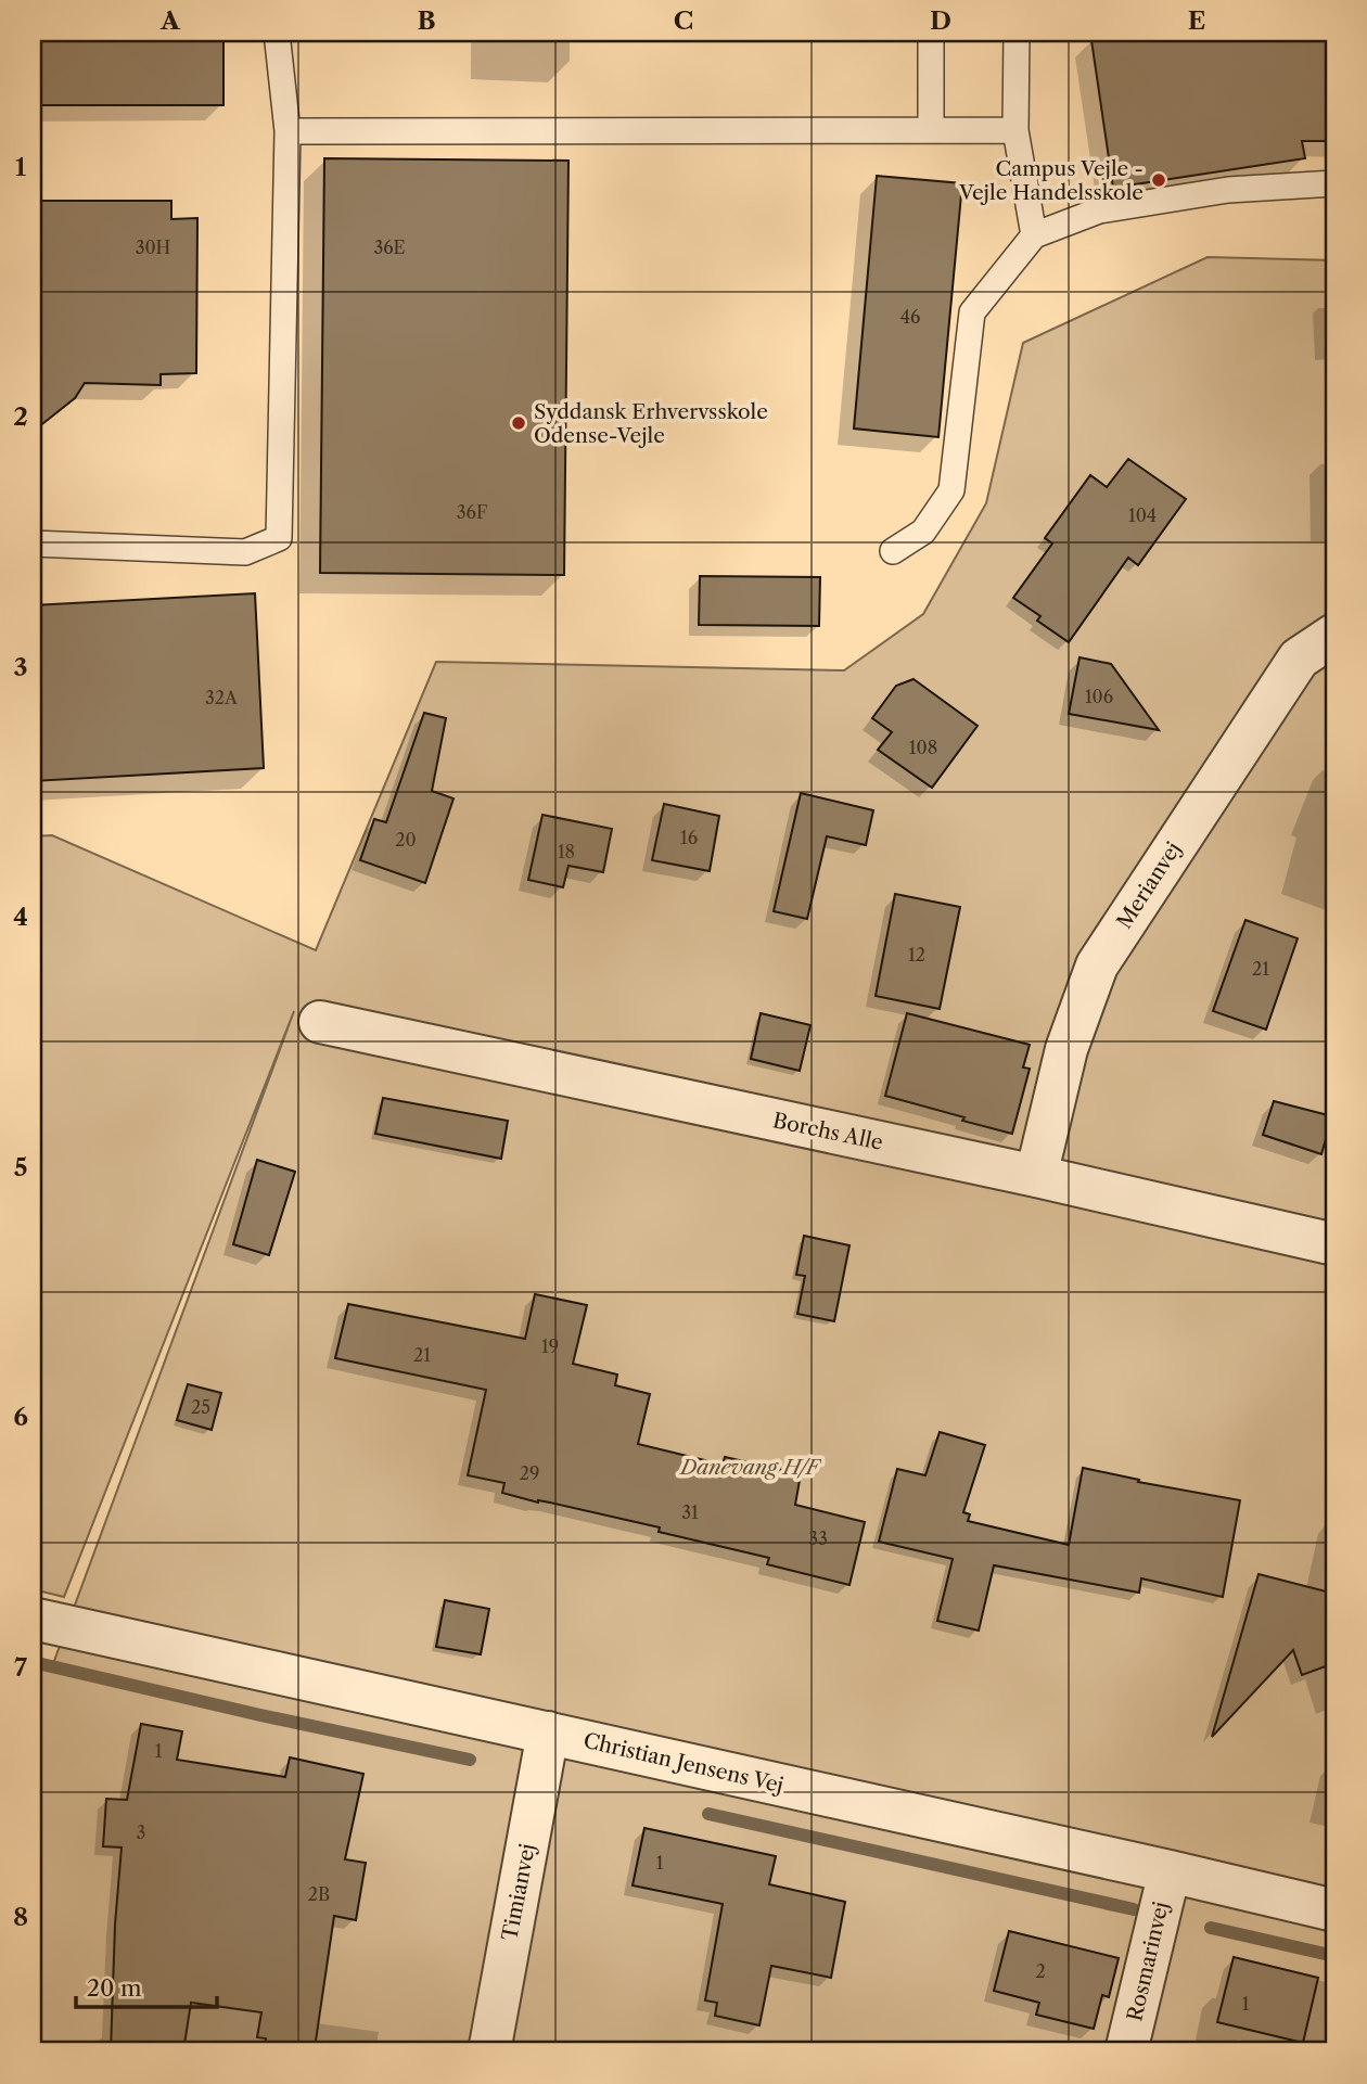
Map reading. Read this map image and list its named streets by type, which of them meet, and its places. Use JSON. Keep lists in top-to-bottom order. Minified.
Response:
{"streets":{"street":["Merianvej","Borchs Alle","Christian Jensens Vej","Timianvej","Rosmarinvej"]},"crossings":[["Merianvej","Borchs Alle"],["Christian Jensens Vej","Timianvej"],["Christian Jensens Vej","Rosmarinvej"]],"parks":["Danevang H/F"],"places":["Campus Vejle - Vejle Handelsskole","Syddansk Erhvervsskole Odense-Vejle"],"house_numbers":["30H","36E","46","36F","104","106","32A","108","16","20","18","12","21","19","21","25","29","31","33","1","3","1","2B","2","1"],"scale_bar":"20 m","grid":{"columns":["A","B","C","D","E"],"rows":["1","2","3","4","5","6","7","8"]}}
